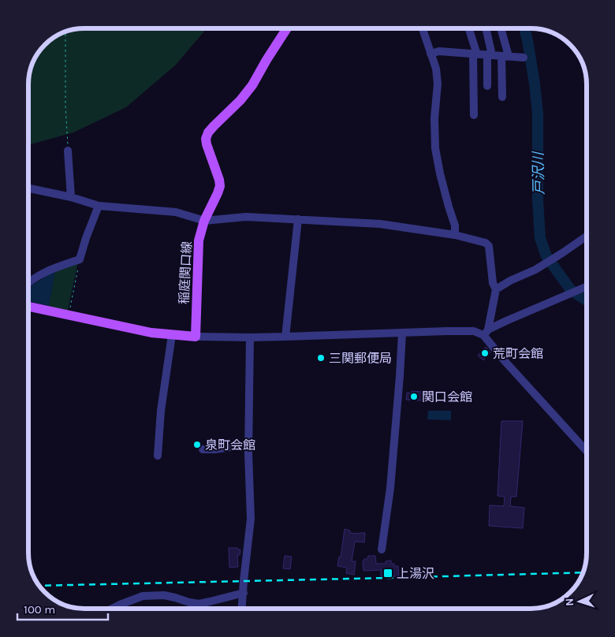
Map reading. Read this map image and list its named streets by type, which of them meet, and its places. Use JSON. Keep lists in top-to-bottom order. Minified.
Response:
{"streets":{"main road":["稲庭関口線"]},"water":["戸沢川"],"places":{"other":["荒町会館","三関郵便局","関口会館","泉町会館"],"transit":["上湯沢"]},"scale_bar":"100 m","north":"left"}
